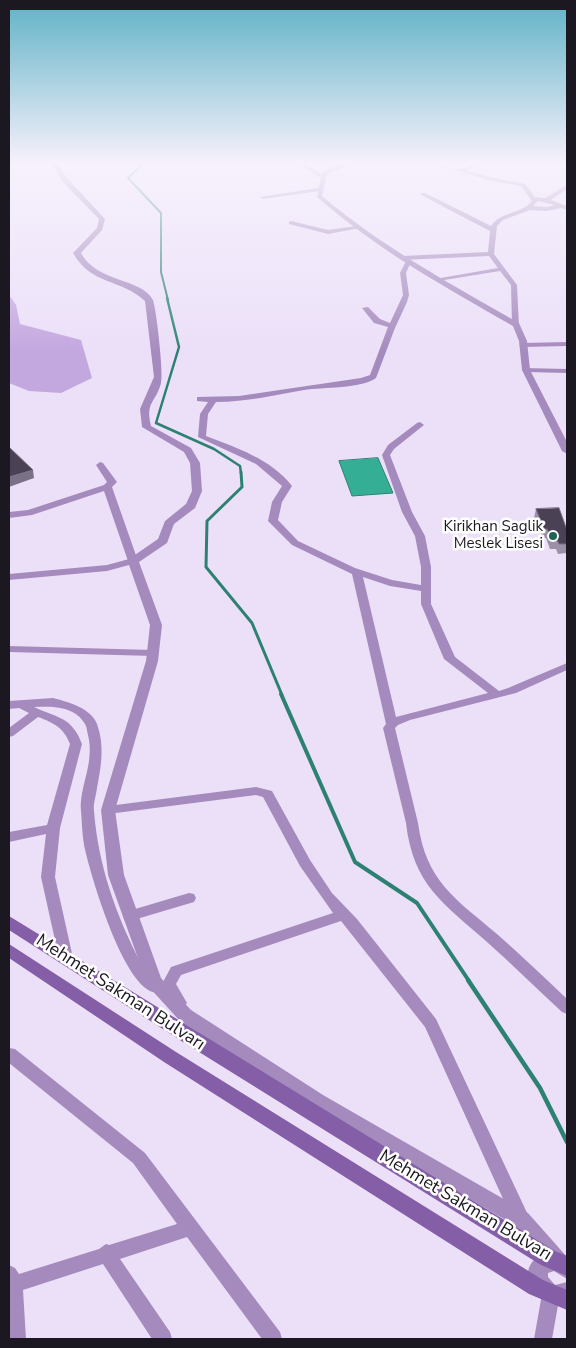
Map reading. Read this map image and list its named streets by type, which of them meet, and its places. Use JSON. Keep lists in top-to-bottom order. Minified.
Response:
{"streets":{"main road":["Mehmet Sakman Bulvarı"]},"places":["Kirikhan Saglik Meslek Lisesi"]}
